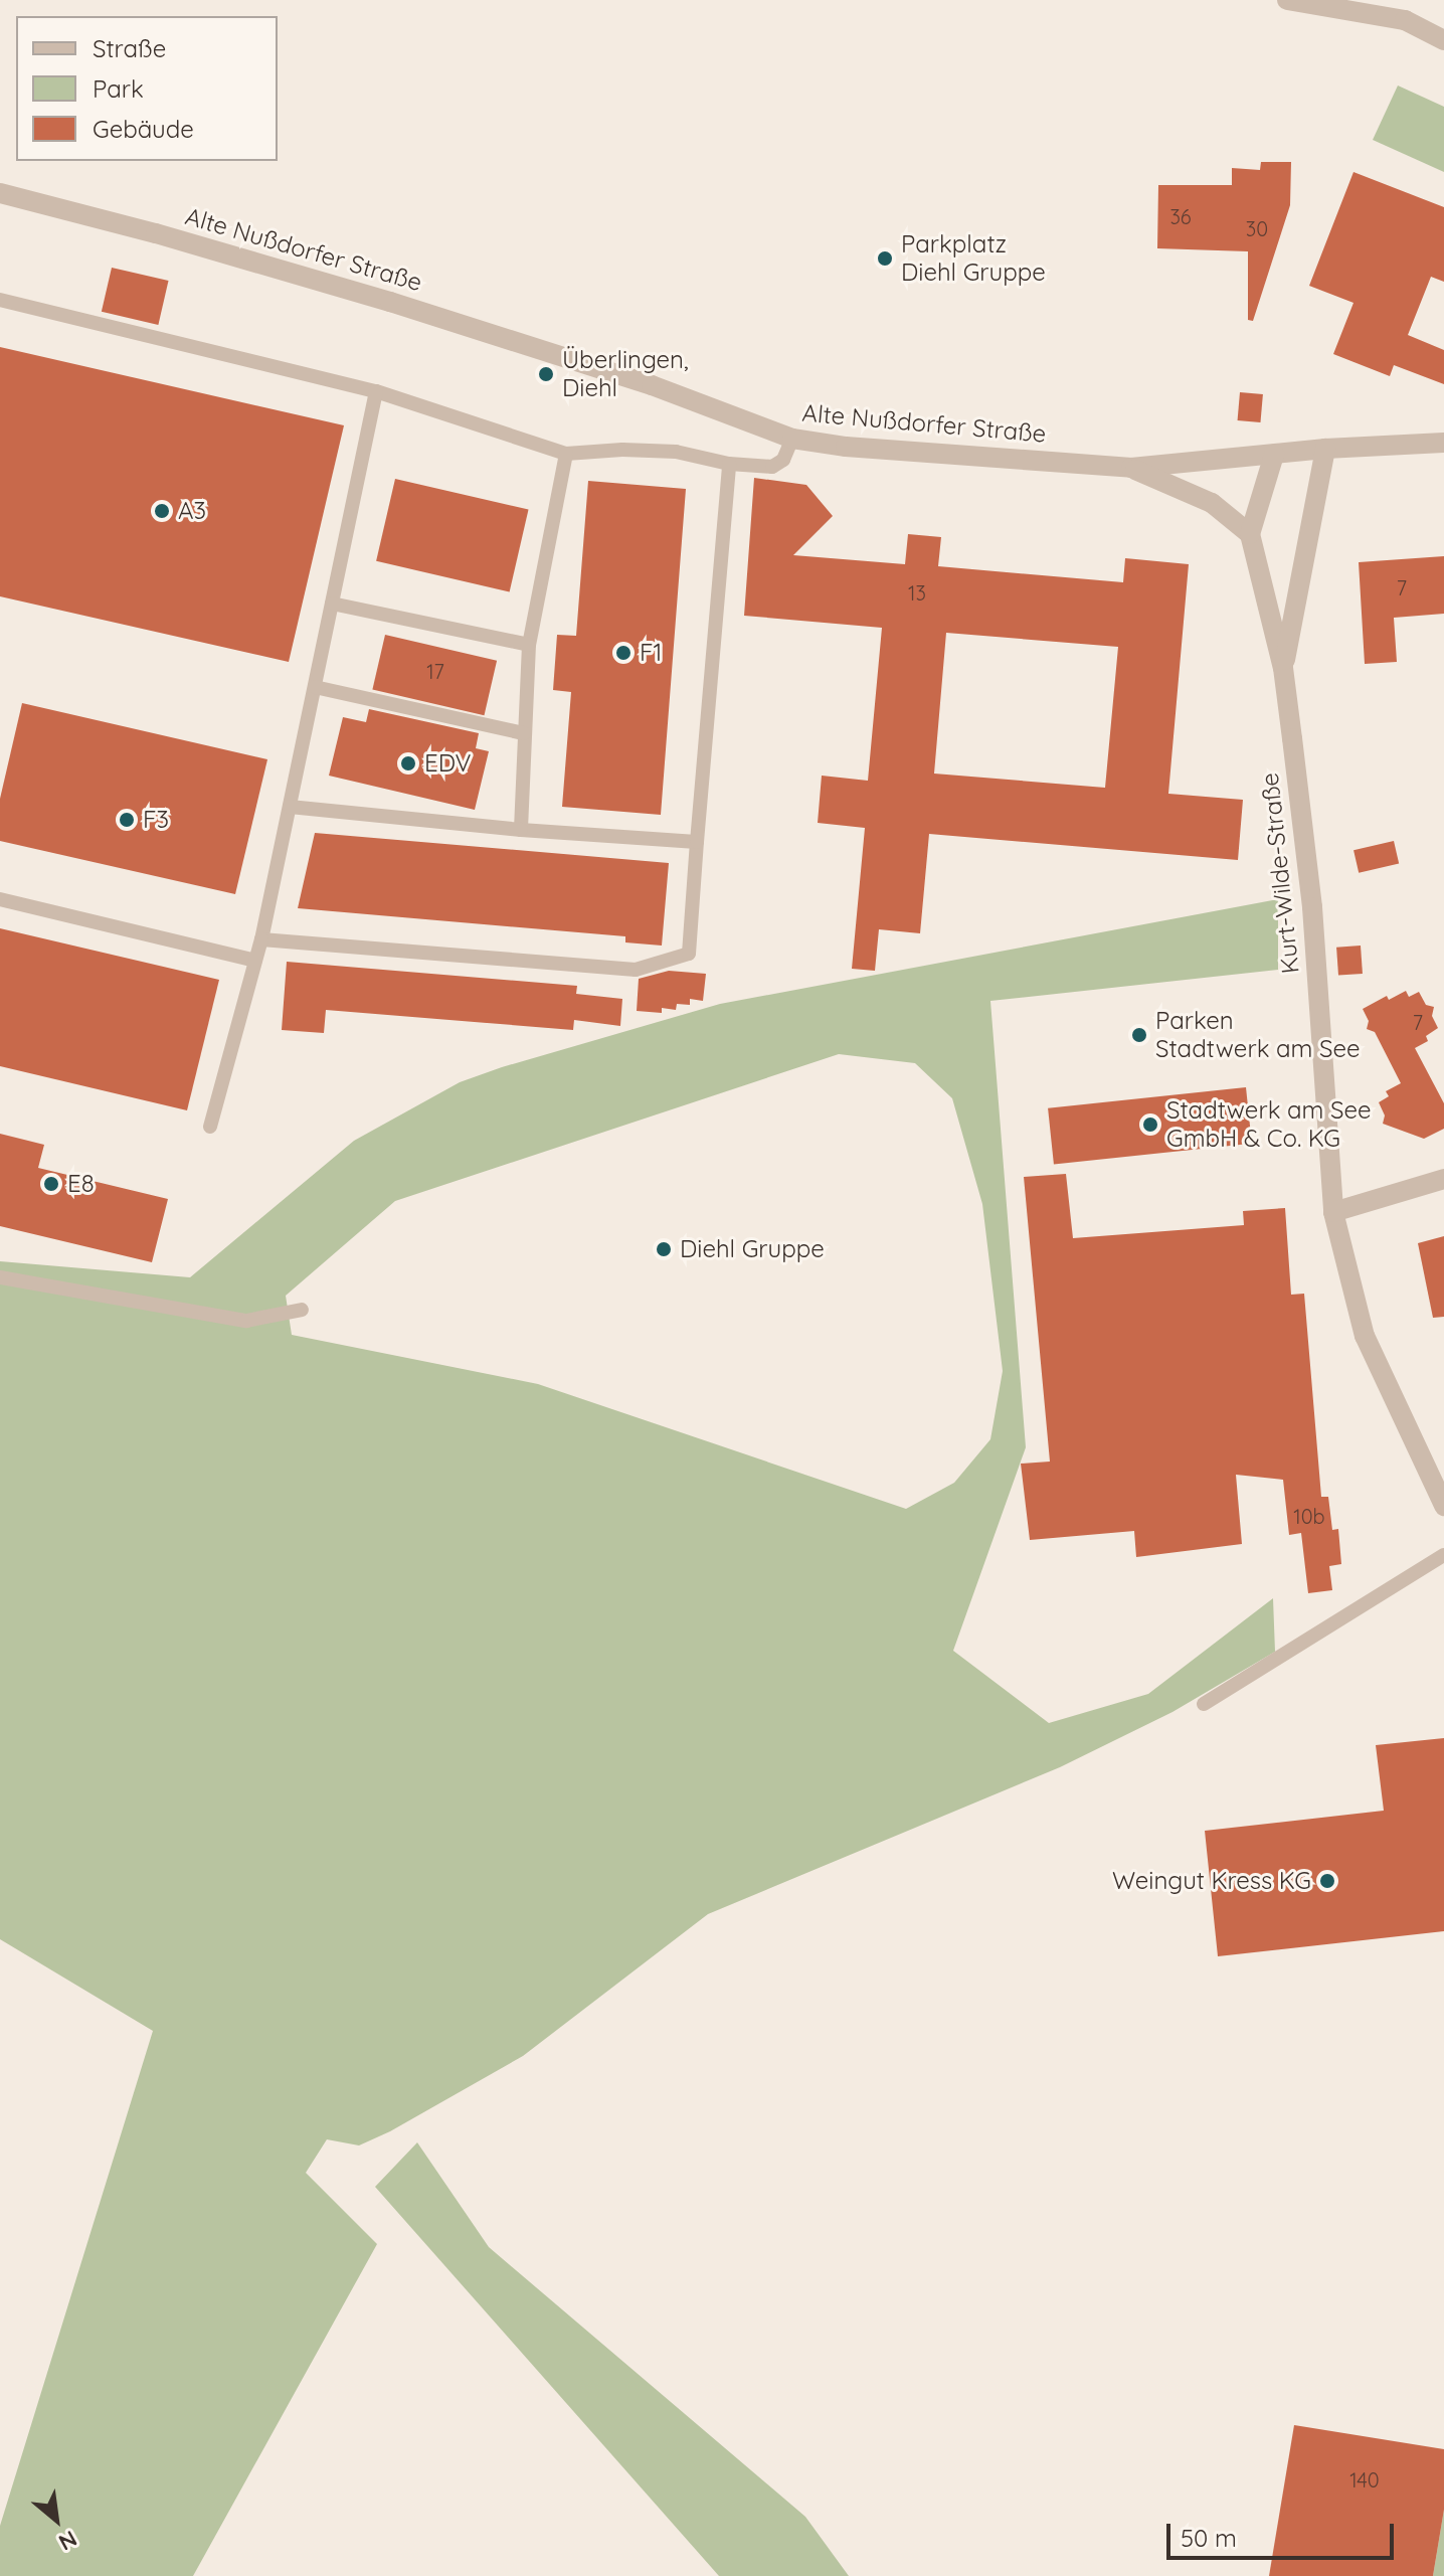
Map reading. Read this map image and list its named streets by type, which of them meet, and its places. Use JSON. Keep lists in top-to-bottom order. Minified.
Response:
{"streets":{"street":["Alte Nußdorfer Straße","Kurt-Wilde-Straße"]},"crossings":[["Alte Nußdorfer Straße","Kurt-Wilde-Straße"]],"places":["Parkplatz Diehl Gruppe","Überlingen, Diehl","A3","F1","EDV","F3","Parken Stadtwerk am See","Stadtwerk am See GmbH & Co. KG","E8","Diehl Gruppe","Weingut Kress KG"],"house_numbers":["36","30","7","13","17","7","10b","140"],"legend":["Straße","Park","Gebäude"],"scale_bar":"50 m","north":"bottom right"}
